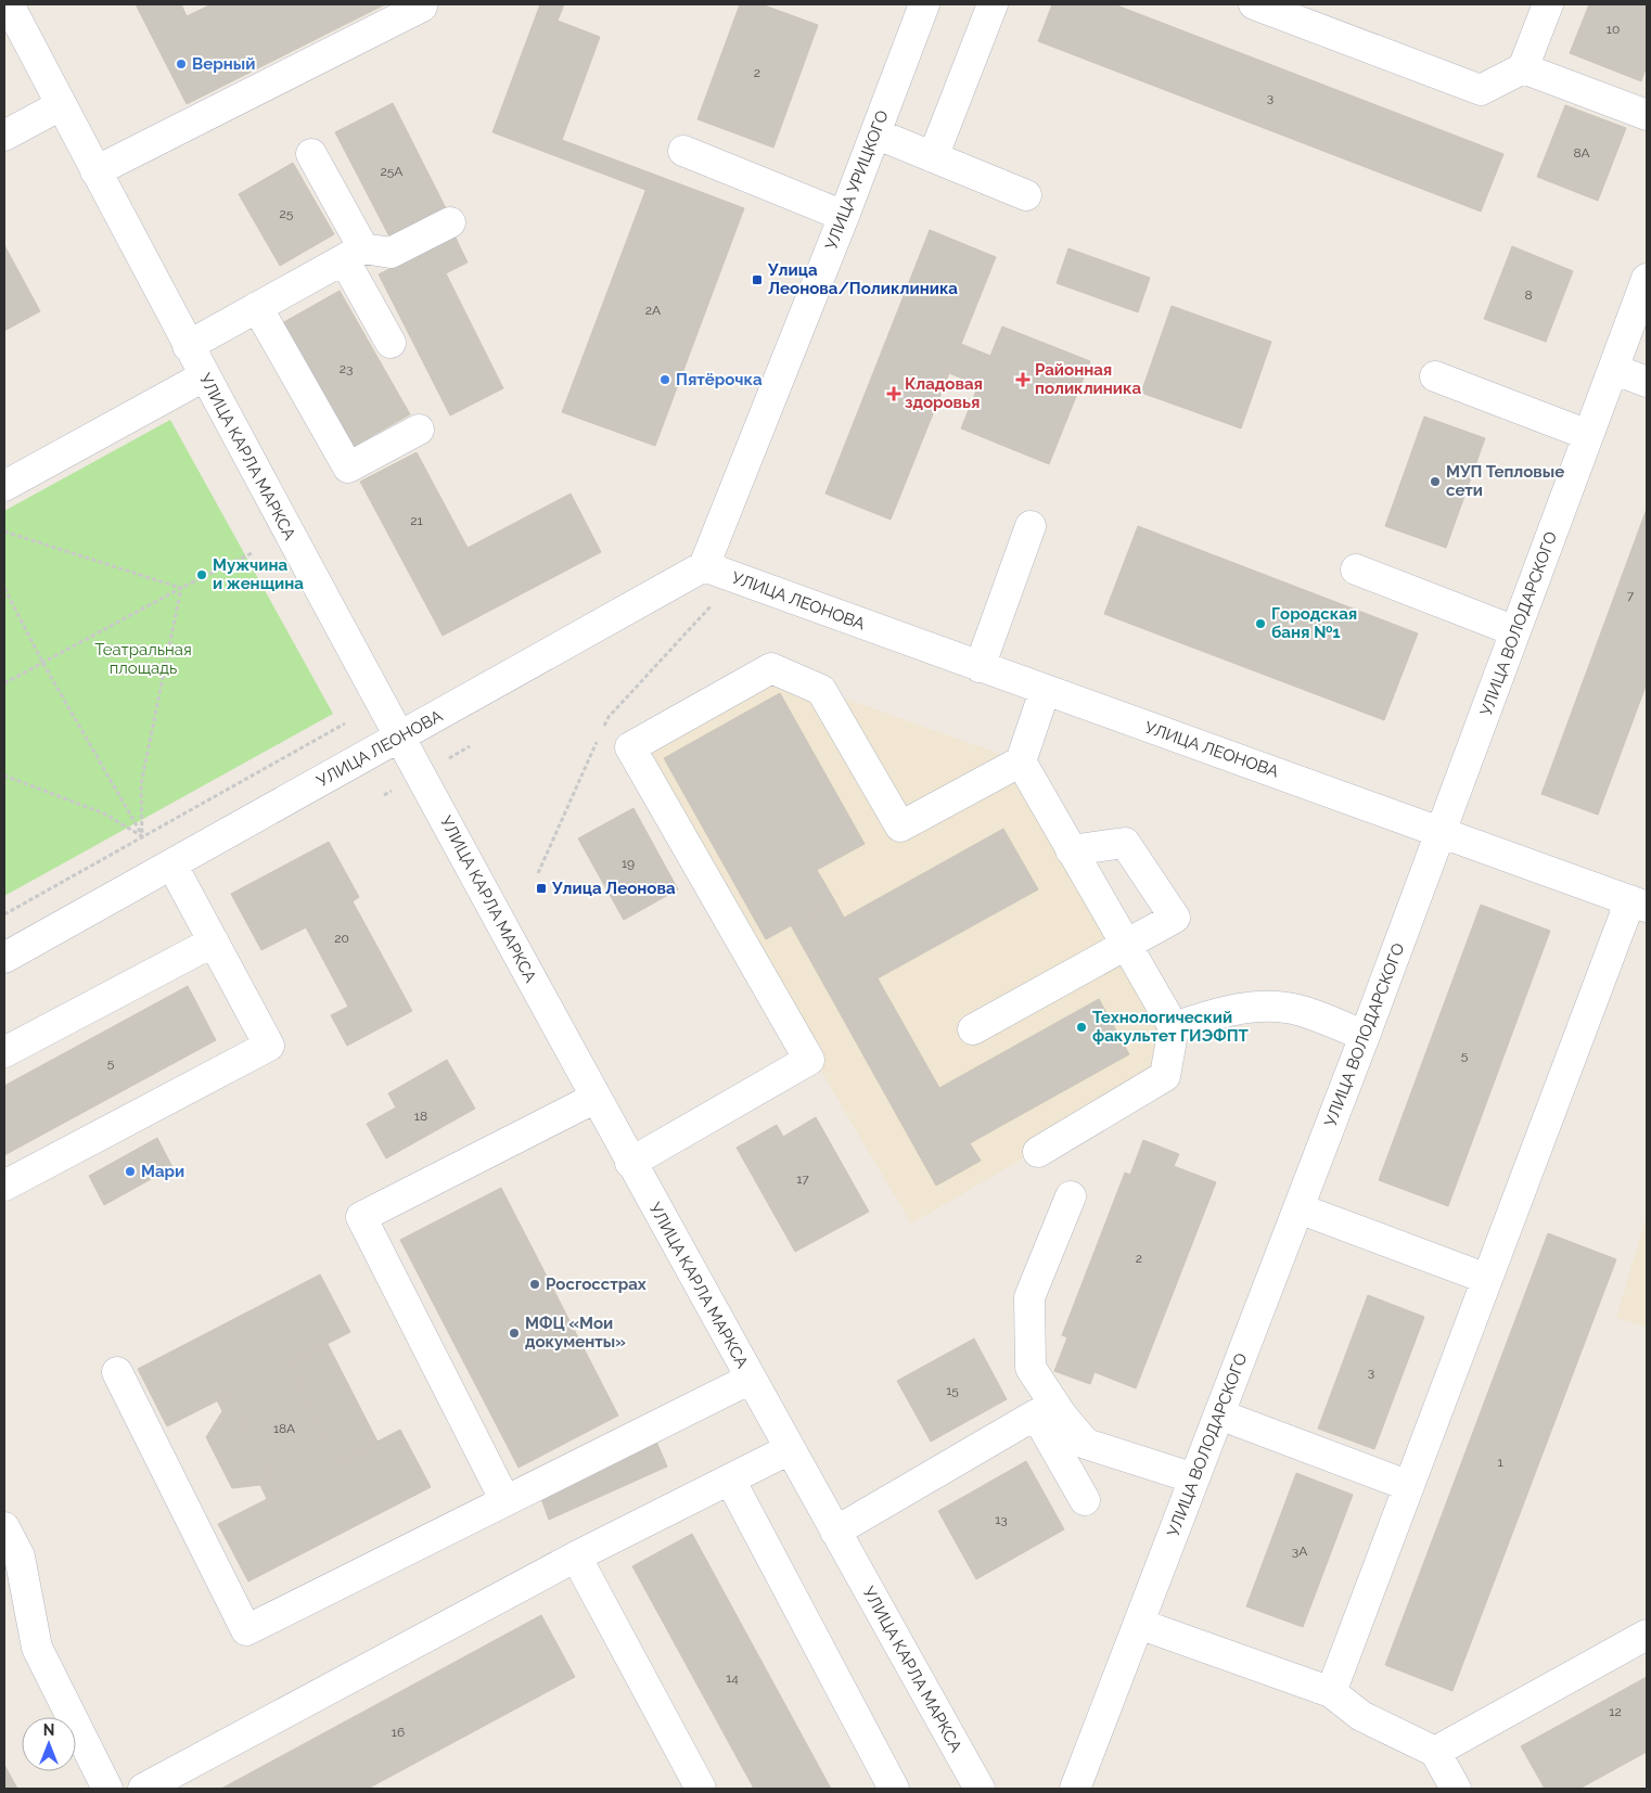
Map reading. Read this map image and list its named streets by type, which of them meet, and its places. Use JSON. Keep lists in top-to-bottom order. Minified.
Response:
{"streets":{"street":["УЛИЦА УРИЦКОГО","УЛИЦА КАРЛА МАРКСА","УЛИЦА ЛЕОНОВА","УЛИЦА ВОЛОДАРСКОГО"]},"crossings":[["УЛИЦА УРИЦКОГО","УЛИЦА ЛЕОНОВА"],["УЛИЦА КАРЛА МАРКСА","УЛИЦА ЛЕОНОВА"],["УЛИЦА ЛЕОНОВА","УЛИЦА ВОЛОДАРСКОГО"]],"parks":["Театральная площадь"],"places":{"other":["Верный","Пятёрочка","МУП Тепловые сети","Мужчина и женщина","Городская баня №1","Технологический факультет ГИЭФПТ","Мари","Росгосстрах","МФЦ «Мои документы»"],"transit":["Улица Леонова/Поликлиника","Улица Леонова"],"health":["Районная поликлиника","Кладовая здоровья"]},"house_numbers":["10","2","3","8А","25А","25","8","2А","23","21","7","19","20","5","5","18","17","2","3","15","18А","1","13","3А","14","12","16"],"north":"top"}
